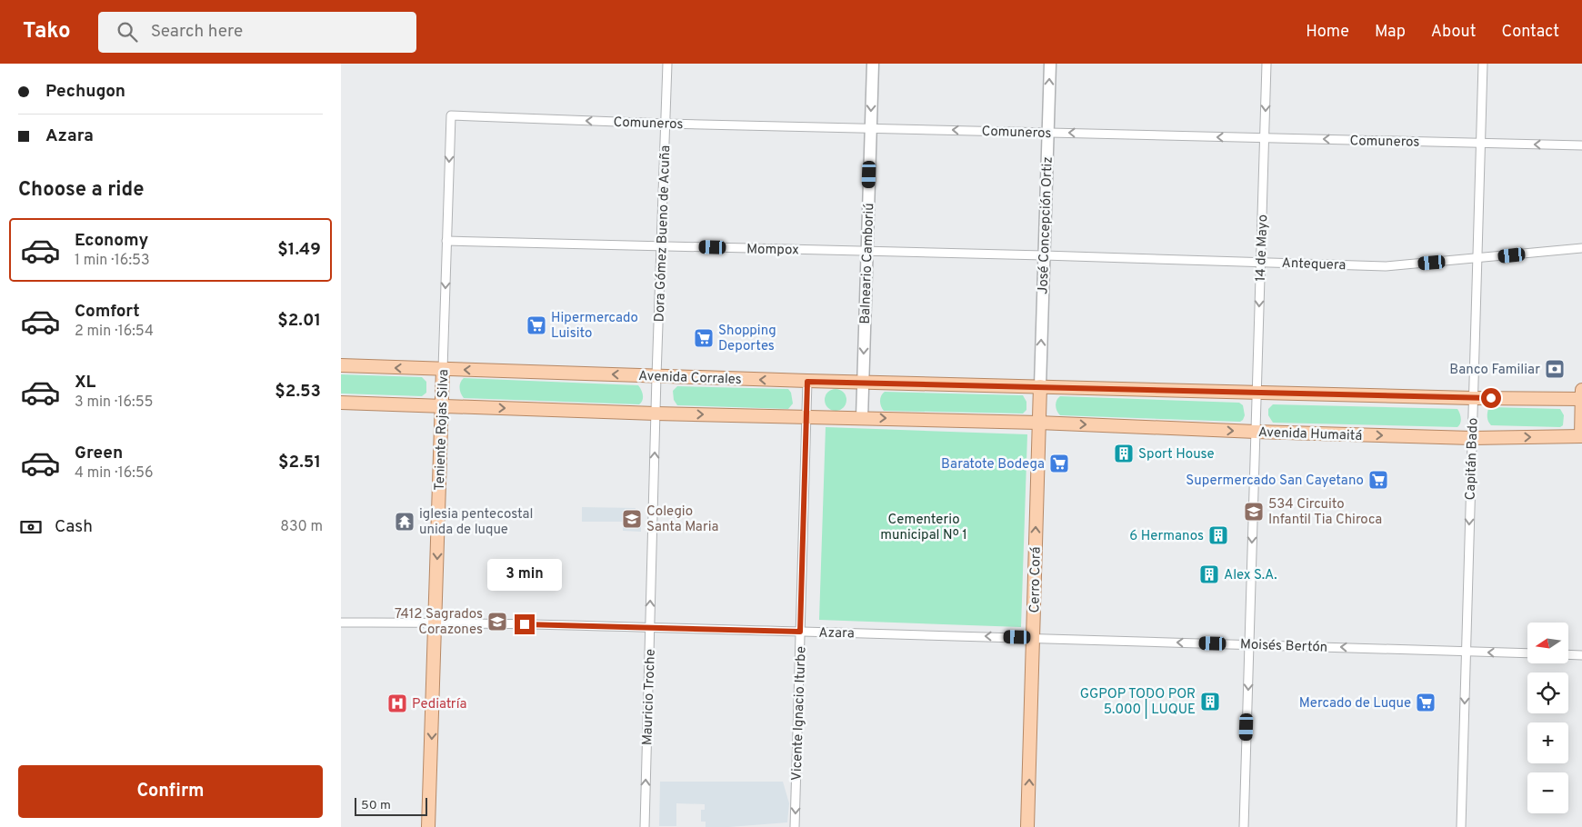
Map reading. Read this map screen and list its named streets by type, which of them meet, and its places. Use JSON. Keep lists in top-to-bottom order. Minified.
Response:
{"streets":{"main road":["Avenida Corrales","Teniente Rojas Silva","Avenida Humaitá","Cerro Corá"],"street":["Comuneros","José Concepción Ortiz","Dora Gómez Bueno de Acuña","14 de Mayo","Mompox","Balneario Camboriú","Antequera","Capitán Bado","Azara","Moisés Bertón","Mauricio Troche","Vicente Ignacio Iturbe"]},"crossings":[["Comuneros","José Concepción Ortiz"],["Comuneros","Dora Gómez Bueno de Acuña"],["Comuneros","14 de Mayo"],["Comuneros","Balneario Camboriú"],["Comuneros","Teniente Rojas Silva"],["Comuneros","Capitán Bado"],["José Concepción Ortiz","Mompox"],["José Concepción Ortiz","Antequera"],["José Concepción Ortiz","Avenida Corrales"],["José Concepción Ortiz","Cerro Corá"],["Dora Gómez Bueno de Acuña","Mompox"],["Dora Gómez Bueno de Acuña","Avenida Corrales"],["Dora Gómez Bueno de Acuña","Mauricio Troche"],["14 de Mayo","Antequera"],["14 de Mayo","Avenida Humaitá"],["14 de Mayo","Moisés Bertón"],["Mompox","Balneario Camboriú"],["Mompox","Antequera"],["Mompox","Teniente Rojas Silva"],["Balneario Camboriú","Avenida Corrales"],["Antequera","Capitán Bado"],["Avenida Corrales","Teniente Rojas Silva"],["Avenida Corrales","Cerro Corá"],["Avenida Corrales","Mauricio Troche"],["Avenida Corrales","Vicente Ignacio Iturbe"],["Teniente Rojas Silva","Azara"],["Avenida Humaitá","Capitán Bado"],["Avenida Humaitá","Cerro Corá"],["Capitán Bado","Moisés Bertón"],["Cerro Corá","Azara"],["Cerro Corá","Moisés Bertón"],["Azara","Moisés Bertón"],["Azara","Mauricio Troche"],["Azara","Vicente Ignacio Iturbe"]],"one_way":["Comuneros","José Concepción Ortiz","14 de Mayo","Balneario Camboriú","Teniente Rojas Silva","Capitán Bado","Cerro Corá","Moisés Bertón","Mauricio Troche","Vicente Ignacio Iturbe"],"parks":["Cementerio municipal Nº 1"],"places":{"supermarket":["Hipermercado Luisito","Shopping Deportes","Baratote Bodega","Supermercado San Cayetano","Mercado de Luque"],"bank":["Banco Familiar"],"building":["Sport House","6 Hermanos","Alex S.A.","GGPOP TODO POR 5.000 | LUQUE"],"school or university":["534 Circuito Infantil Tia Chiroca","Colegio Santa Maria","7412 Sagrados Corazones"],"temple":["iglesia pentecostal unida de luque"],"hospital":["Pediatría"]},"scale_bar":"50 m","north":"left","page":{"header":"Tako","search":"Search here","nav":["Home","Map","About","Contact"],"banner":["Pechugon","Azara"],"heading":"Choose a ride","list":[{"name":"Economy","note":"1 min · 16:53","value":"$1.49"},{"name":"Comfort","note":"2 min · 16:54","value":"$2.01"},{"name":"XL","note":"3 min · 16:55","value":"$2.53"},{"name":"Green","note":"4 min · 16:56","value":"$2.51"}],"pay":["Cash","830 m"],"bubble":"3 min","map_buttons":["+","−"],"buttons":"Confirm","scale":"50 m"}}
